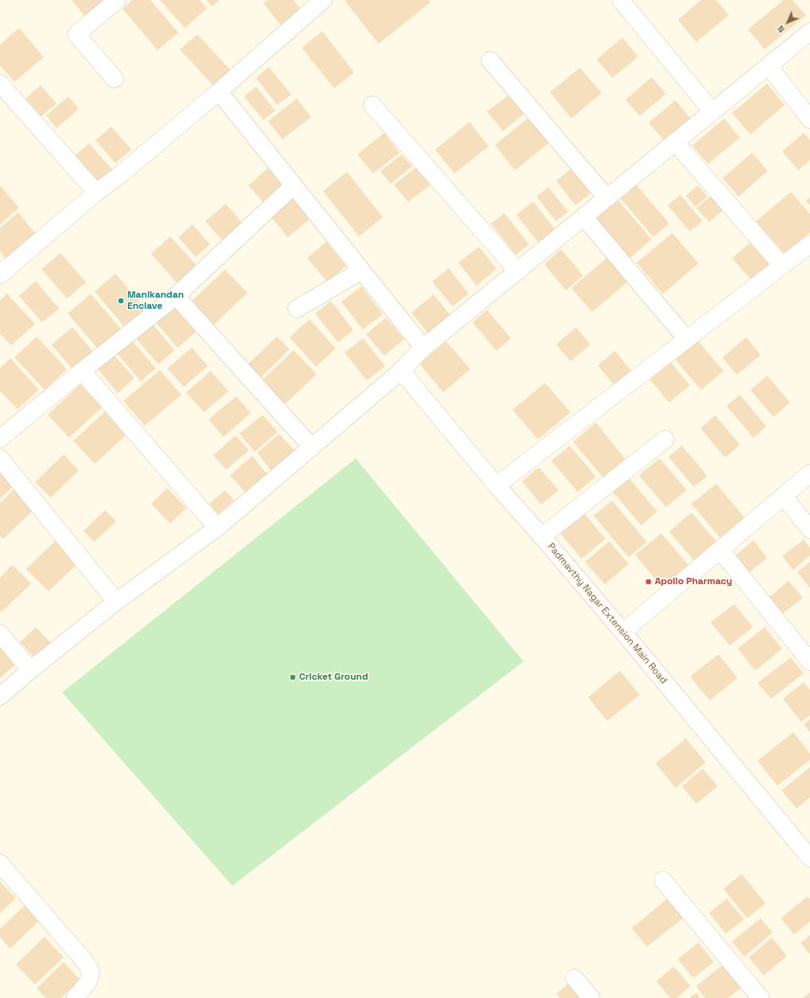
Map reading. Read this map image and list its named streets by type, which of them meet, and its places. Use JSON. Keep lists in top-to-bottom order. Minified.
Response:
{"streets":{"street":["Padmavthy Nagar Extension Main Road"]},"places":["Manikandan Enclave","Apollo Pharmacy","Cricket Ground"],"north":"bottom left"}
